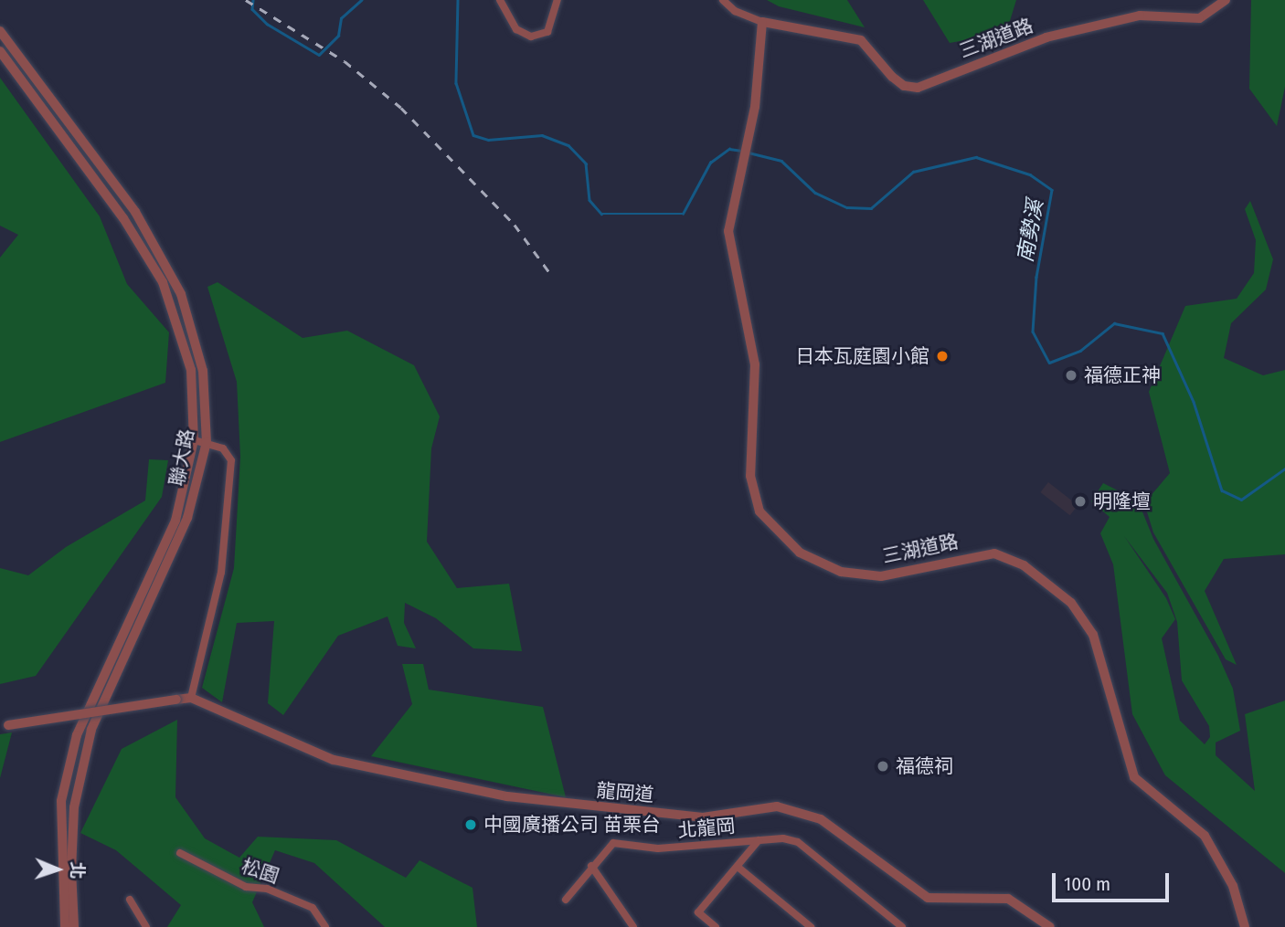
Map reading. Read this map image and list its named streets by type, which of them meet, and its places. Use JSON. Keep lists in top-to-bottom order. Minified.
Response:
{"streets":{"street":["三湖道路","聯大路","龍岡道","北龍岡","松園"]},"water":["南勢溪"],"places":["日本瓦庭園小館","福德正神","明隆壇","福德祠","中國廣播公司 苗栗台"],"scale_bar":"100 m","north":"right"}
